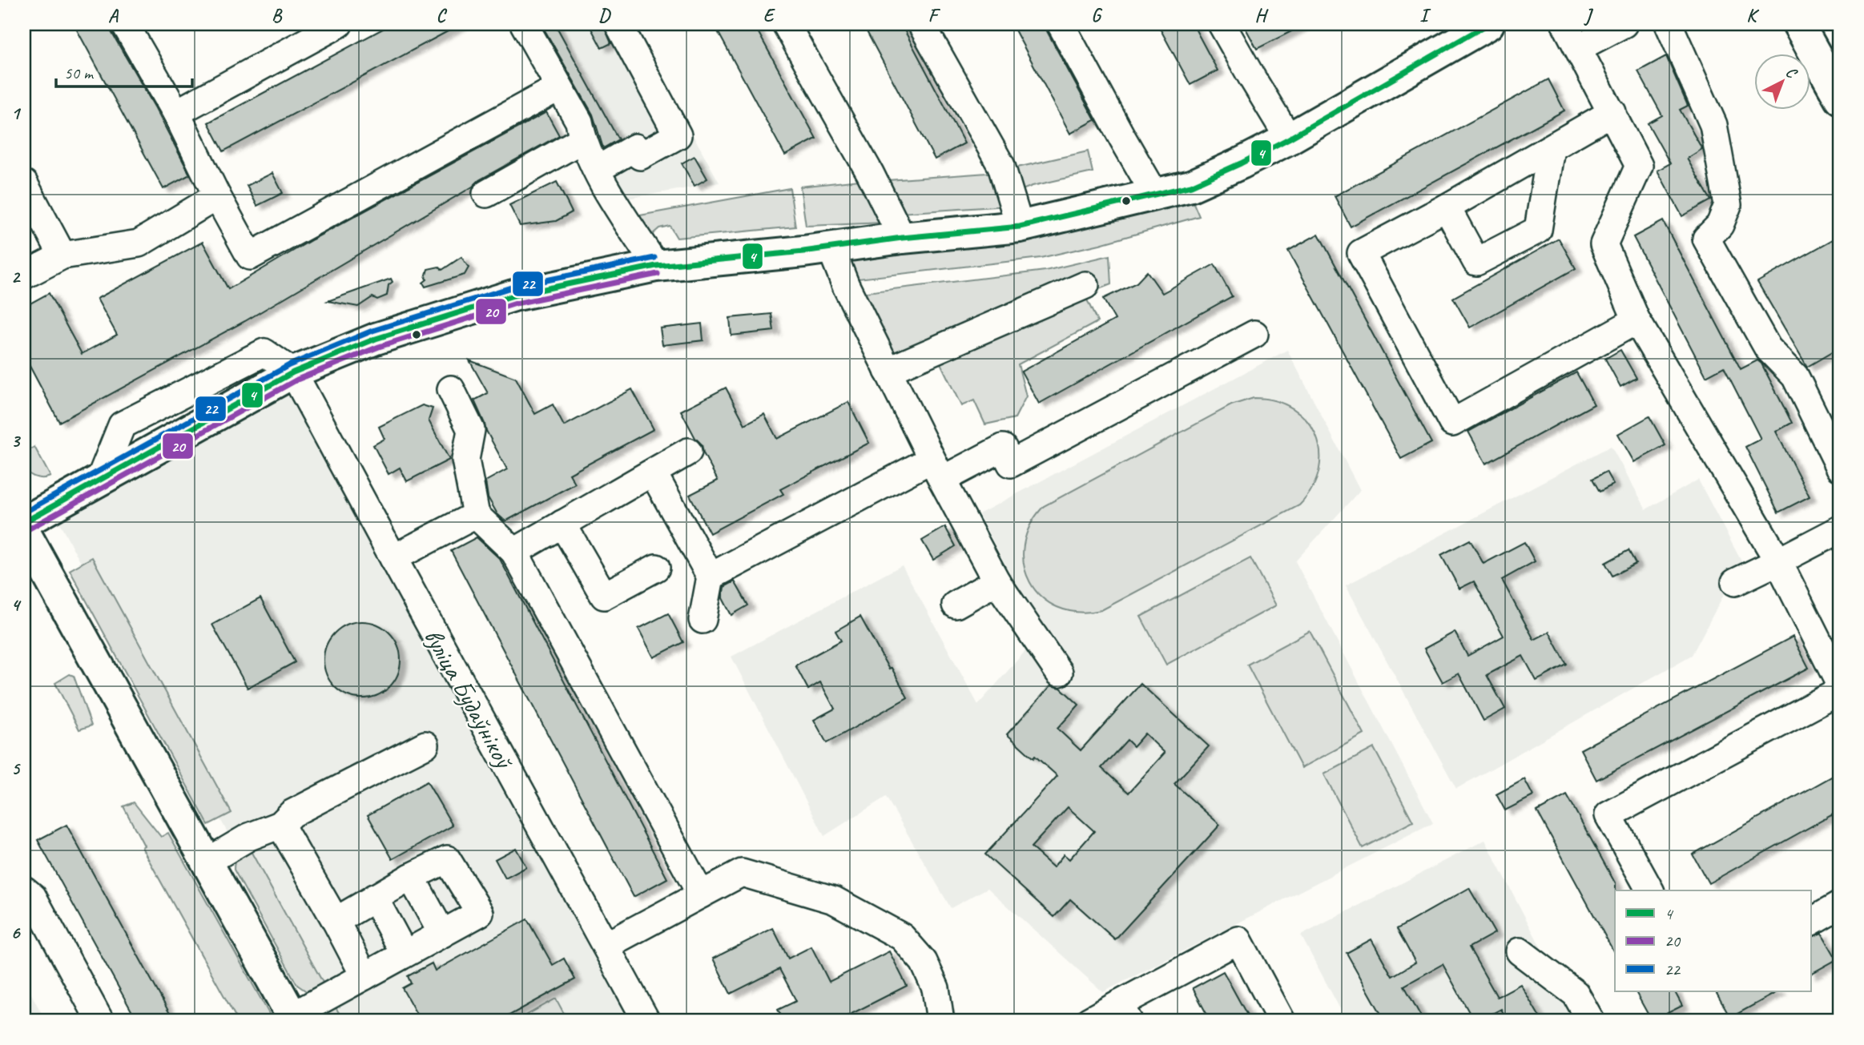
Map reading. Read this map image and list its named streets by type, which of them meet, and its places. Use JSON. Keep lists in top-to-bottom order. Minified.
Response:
{"streets":{"street":["вуліца Будаўнікоў"]},"lines":["transit line 4","transit line 22","transit line 20"],"legend":["4","20","22"],"scale_bar":"50 m","north":"top right","grid":{"columns":["A","B","C","D","E","F","G","H","I","J","K"],"rows":["1","2","3","4","5","6"]}}
